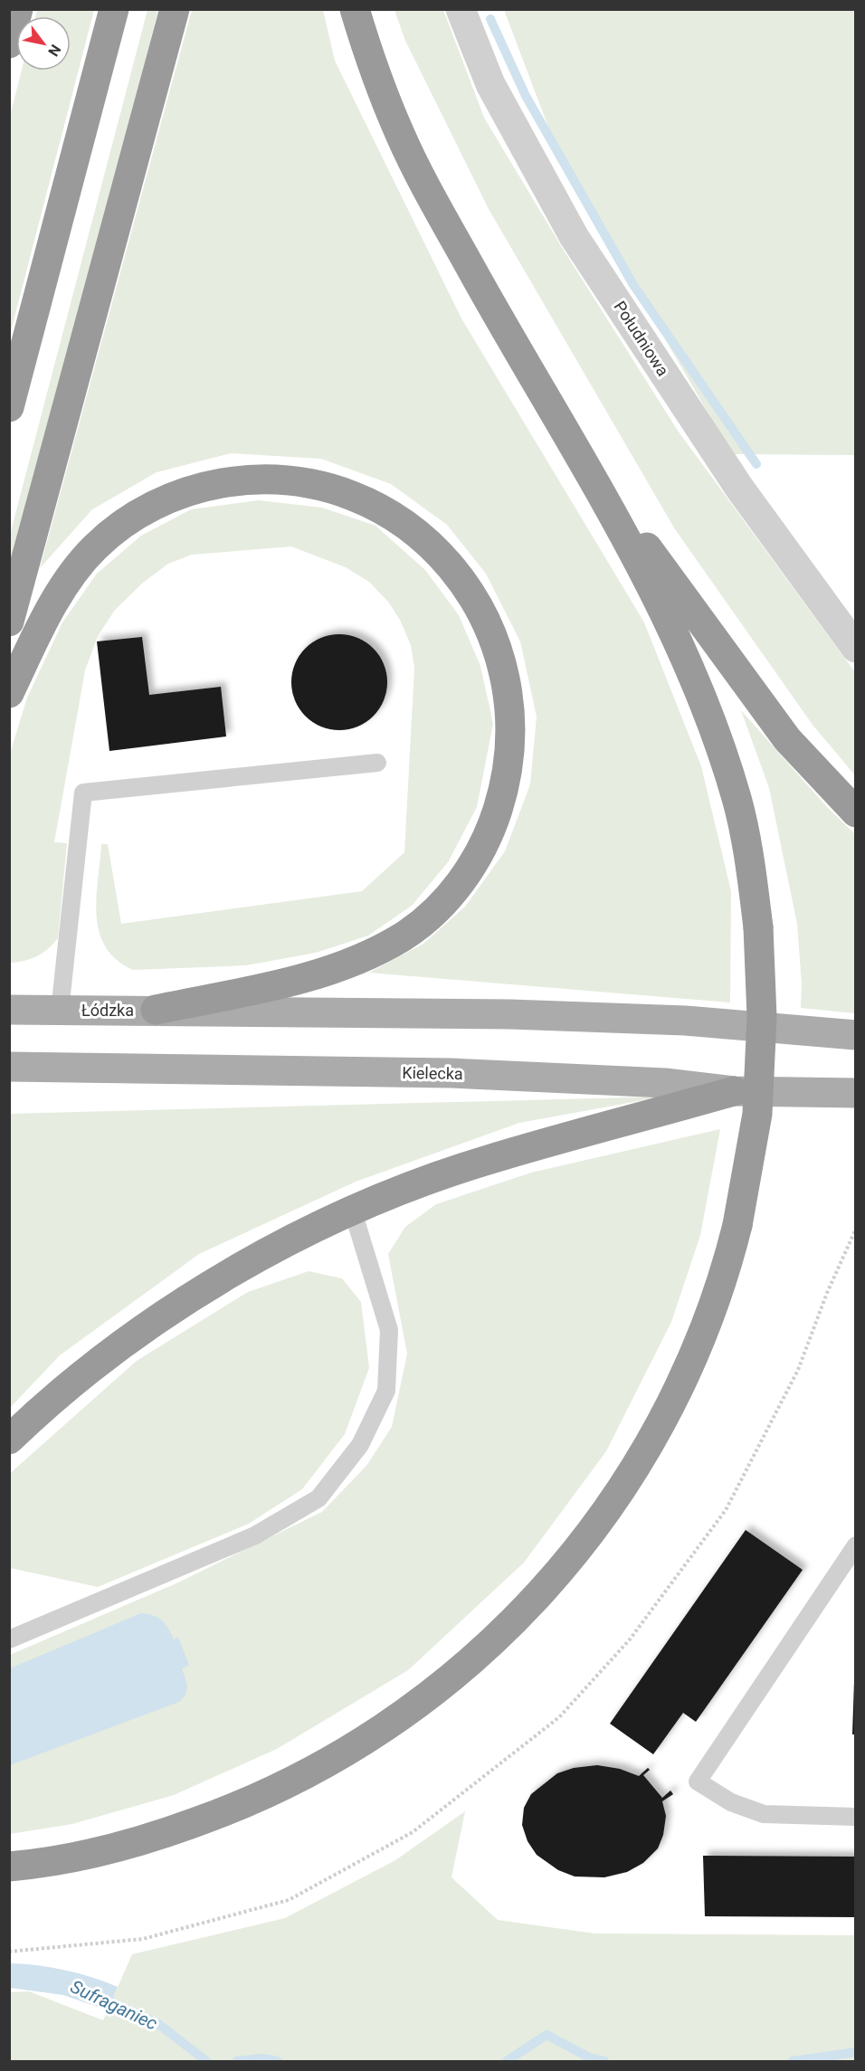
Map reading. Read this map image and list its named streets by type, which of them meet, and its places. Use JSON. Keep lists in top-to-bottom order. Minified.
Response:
{"streets":{"main road":["Łódzka","Kielecka"],"street":["Południowa"]},"water":["Sufraganiec"],"north":"bottom right"}
